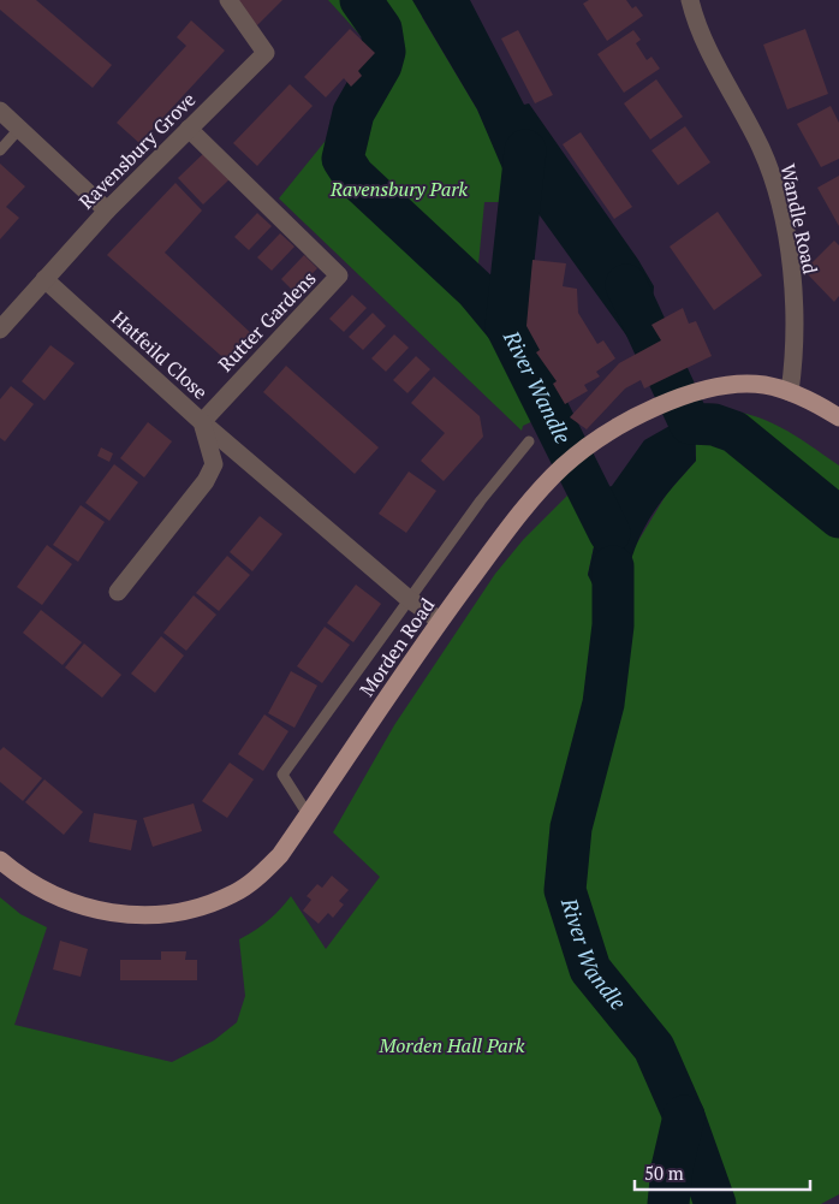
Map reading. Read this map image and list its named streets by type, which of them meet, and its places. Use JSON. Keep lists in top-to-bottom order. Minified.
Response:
{"streets":{"main road":["Morden Road"],"street":["Ravensbury Grove","Wandle Road","Rutter Gardens","Hatfeild Close"]},"crossings":[["Ravensbury Grove","Rutter Gardens"],["Ravensbury Grove","Hatfeild Close"],["Wandle Road","Morden Road"],["Rutter Gardens","Hatfeild Close"]],"water":["River Wandle"],"parks":["Ravensbury Park","Morden Hall Park"],"scale_bar":"50 m"}
